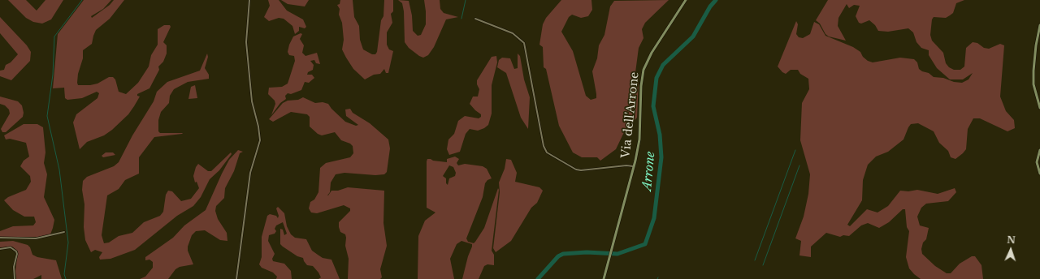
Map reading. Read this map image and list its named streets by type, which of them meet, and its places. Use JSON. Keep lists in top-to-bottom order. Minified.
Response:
{"streets":{"street":["Via dell'Arrone"]},"water":["Arrone"],"north":"top"}
